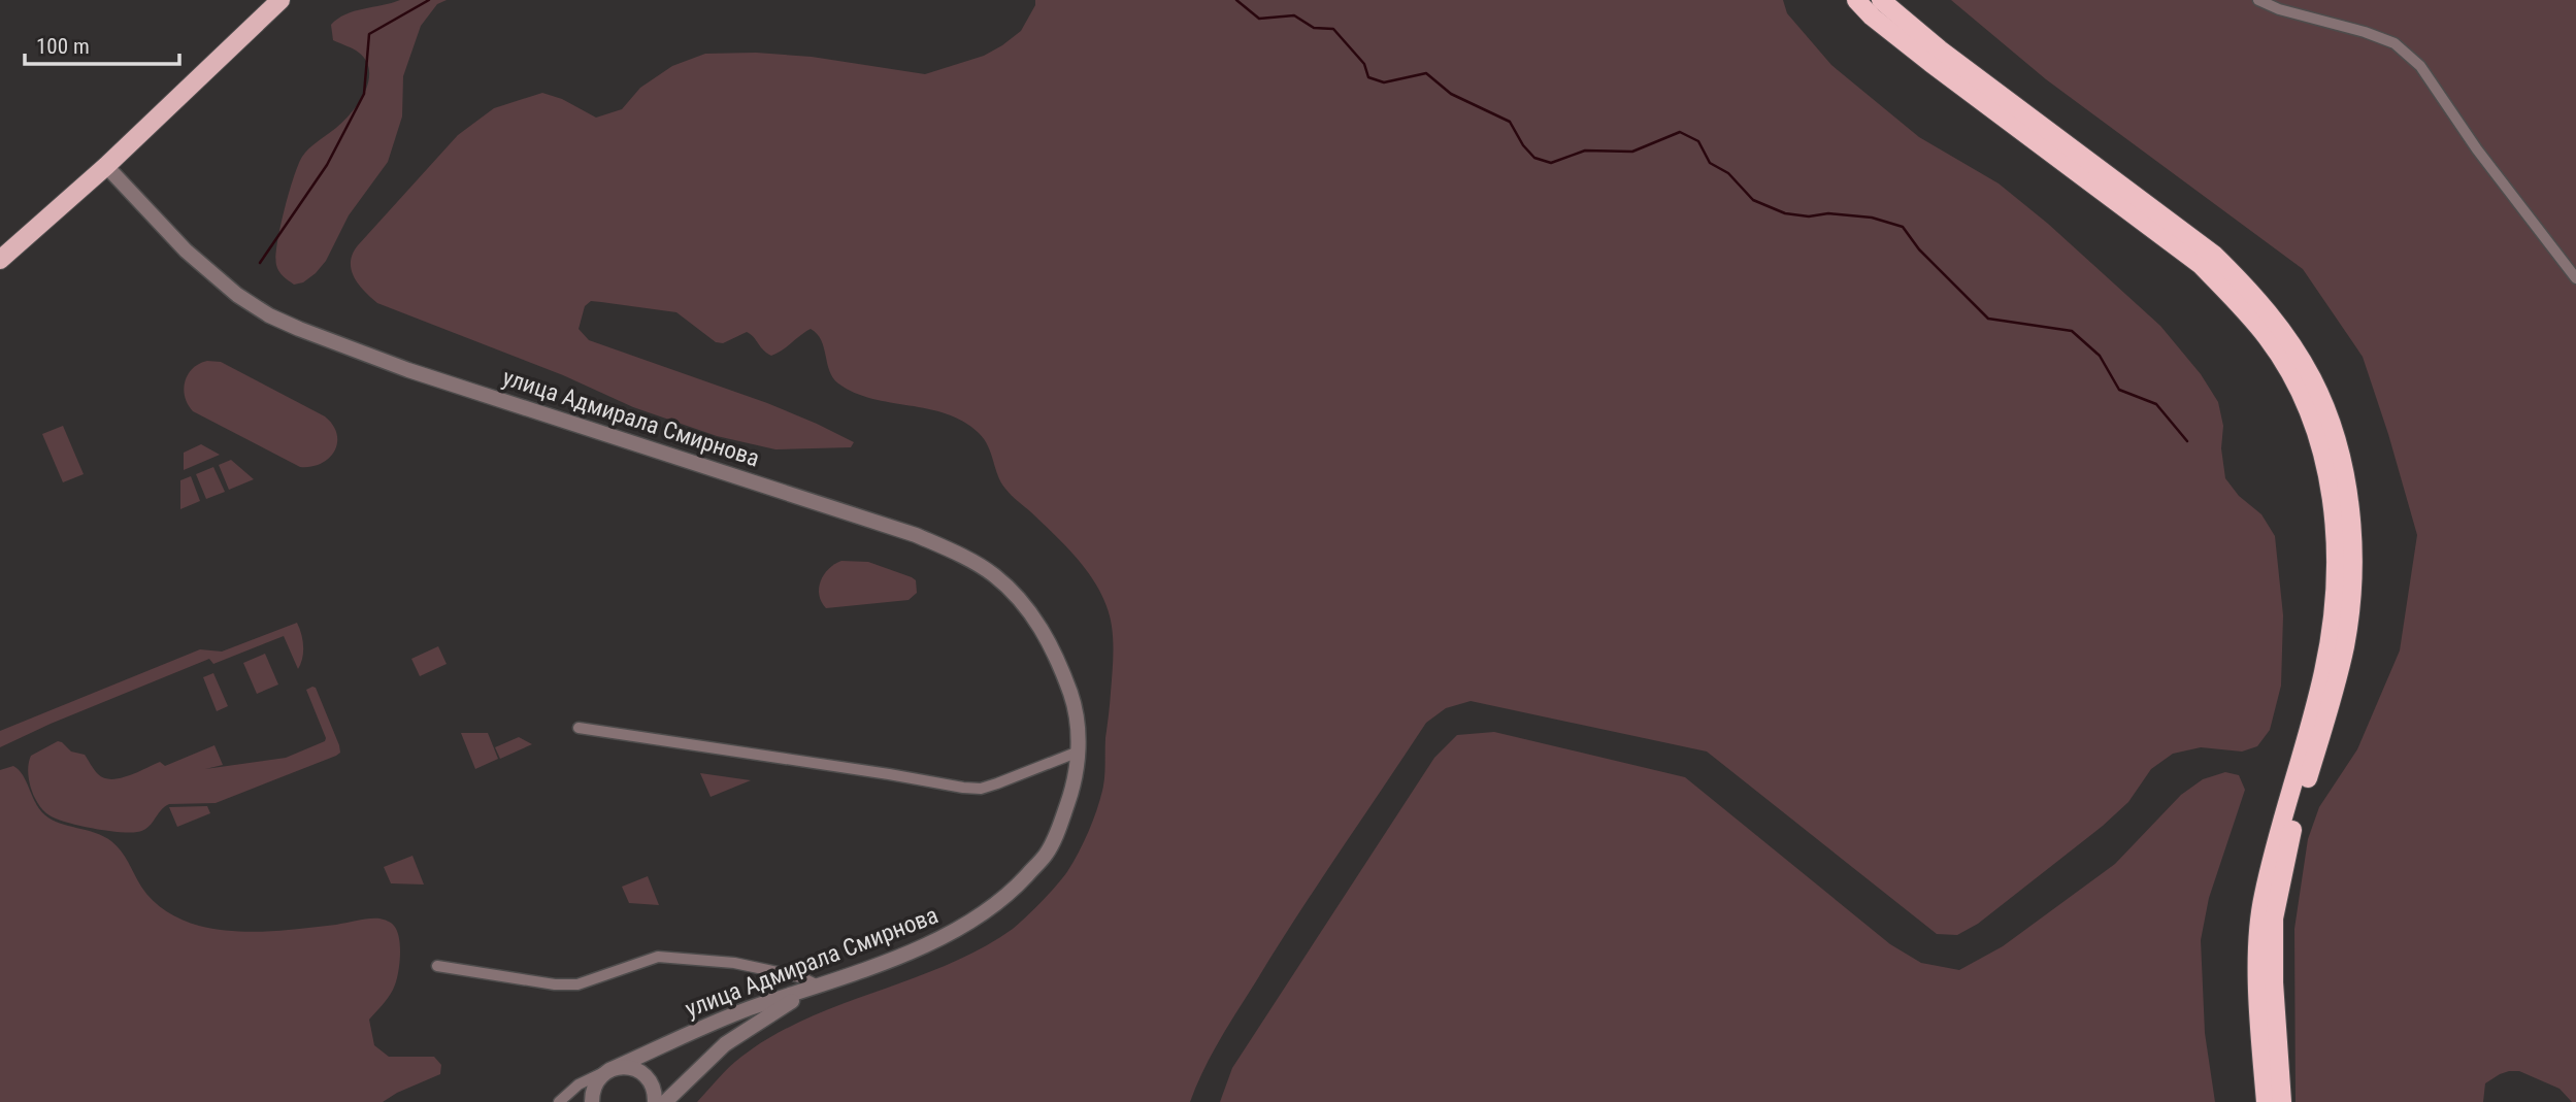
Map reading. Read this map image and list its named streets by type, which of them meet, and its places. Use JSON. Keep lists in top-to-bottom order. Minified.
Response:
{"streets":{"street":["улица Адмирала Смирнова"]},"scale_bar":"100 m"}
